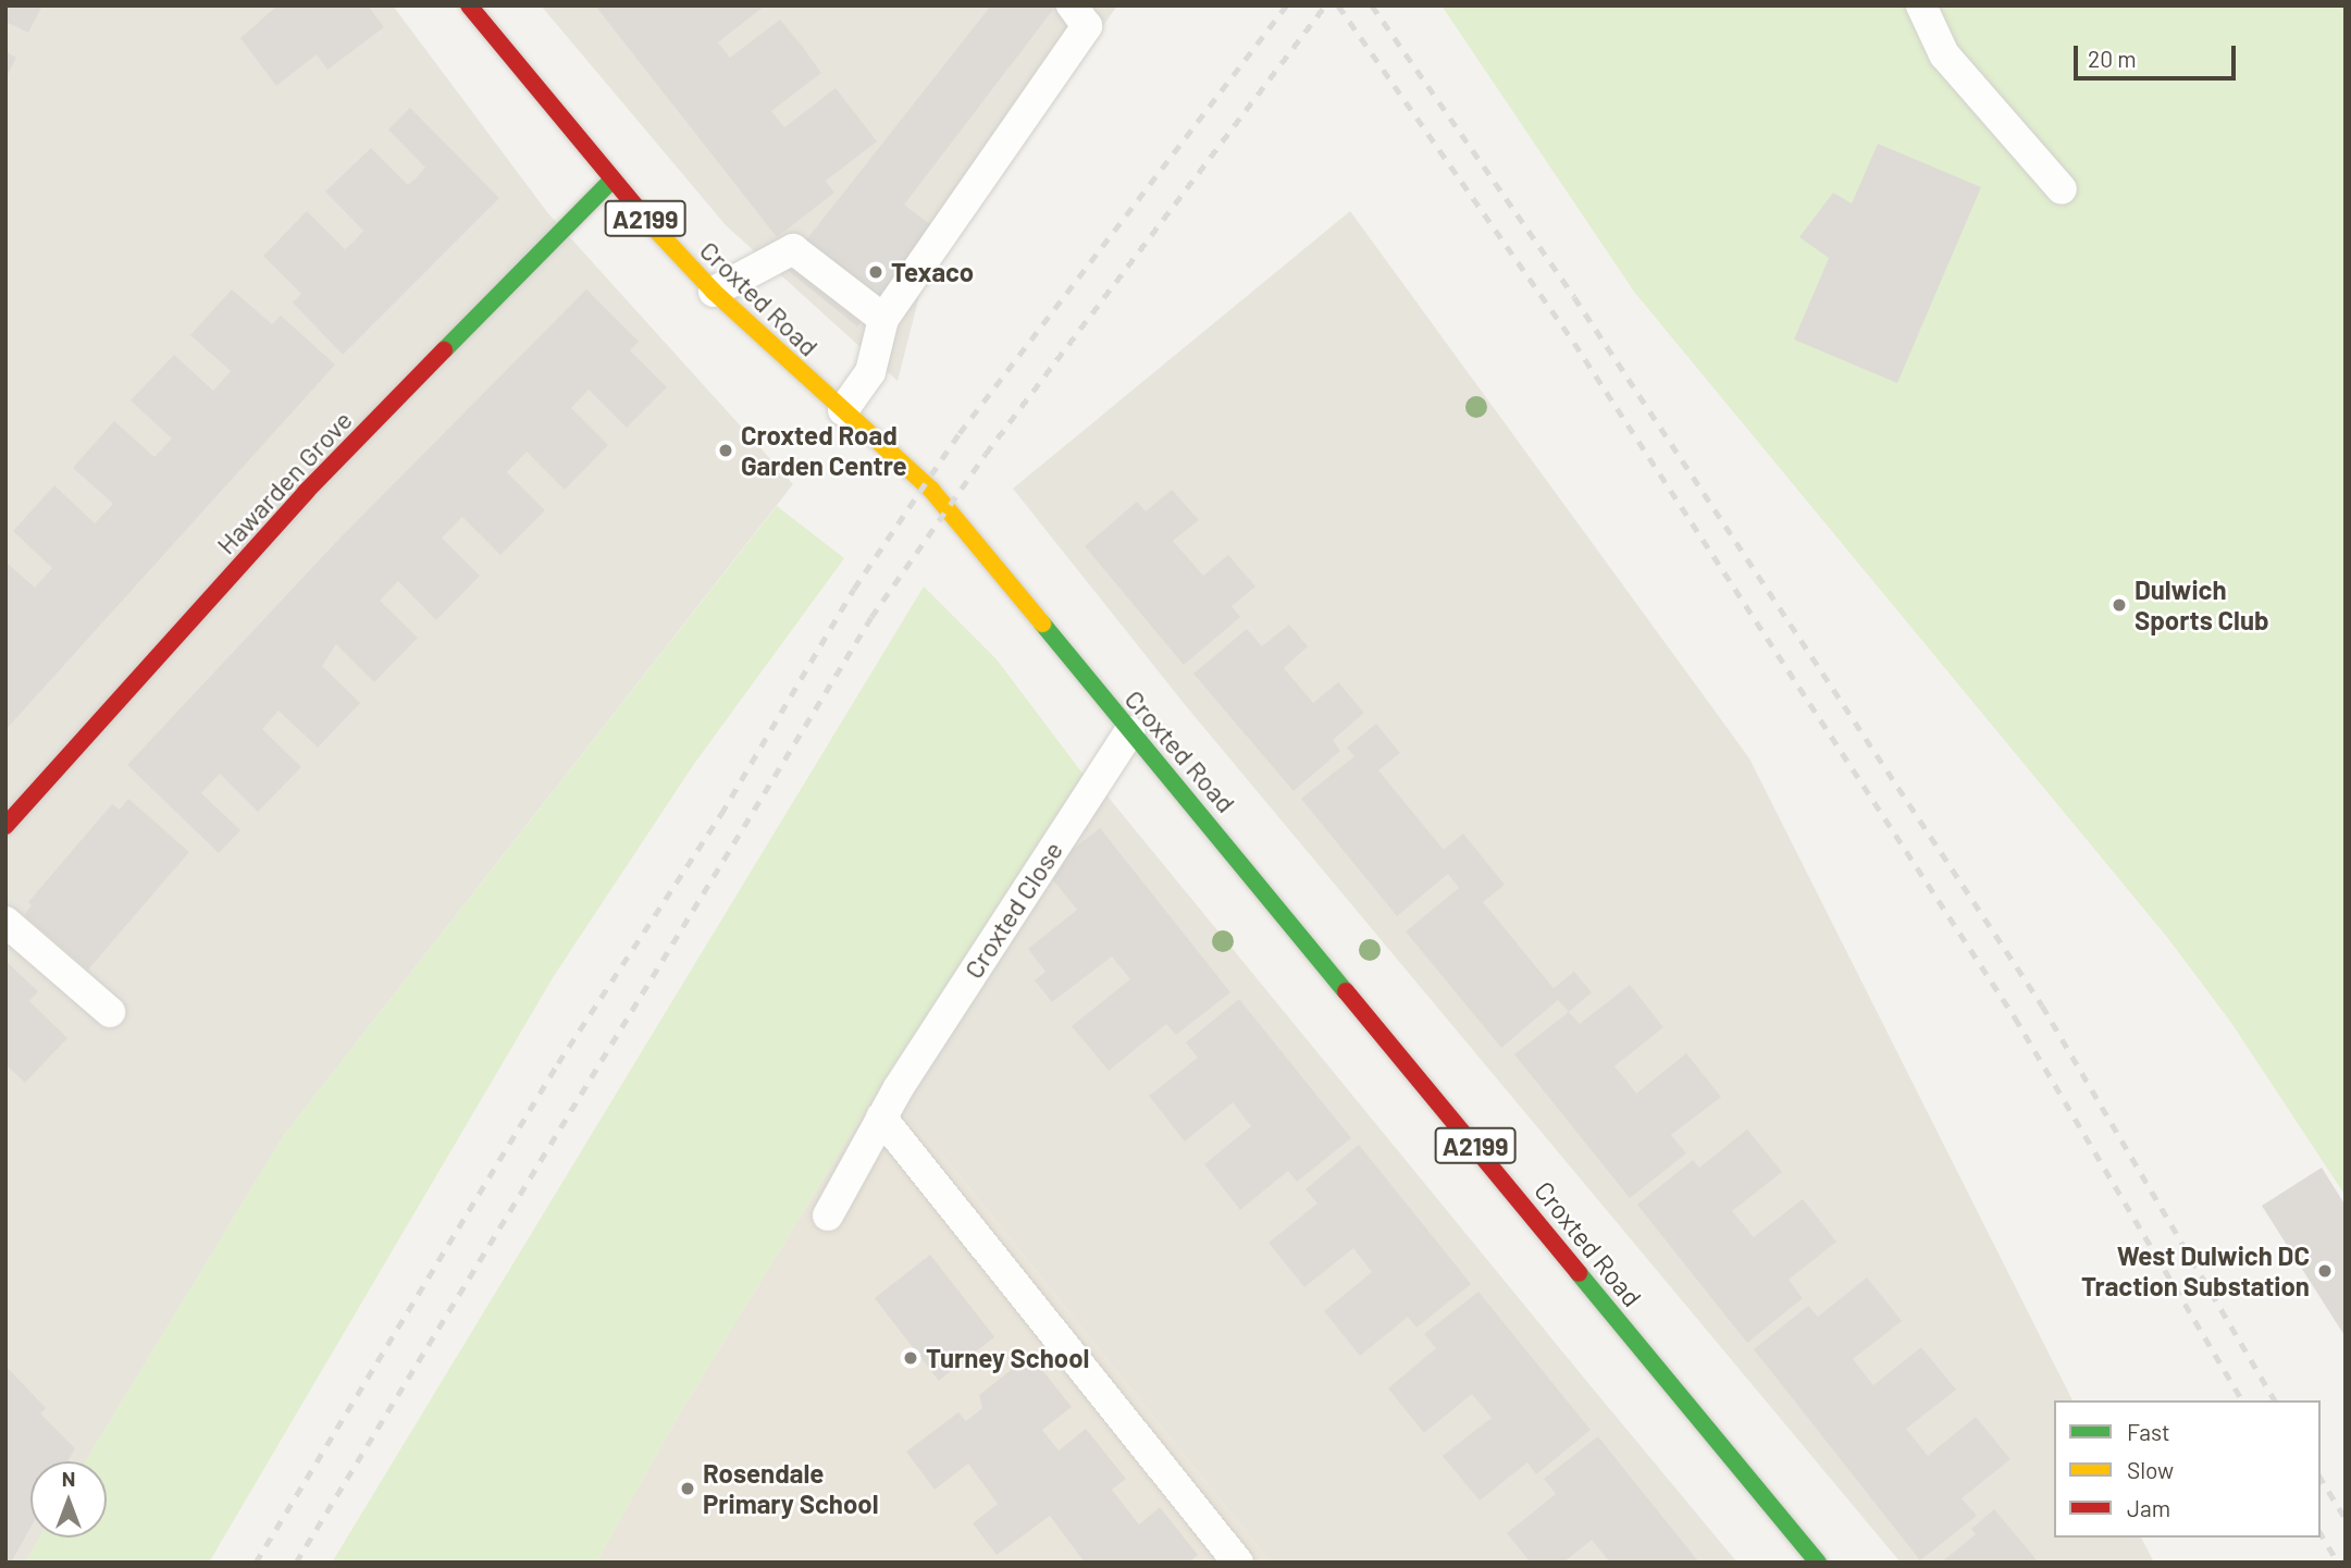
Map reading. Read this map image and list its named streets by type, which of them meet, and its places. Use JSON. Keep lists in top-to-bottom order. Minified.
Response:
{"streets":{"main road":["A2199","Croxted Road","Hawarden Grove"],"lane":["Croxted Close"]},"crossings":[["Croxted Road","Hawarden Grove"],["Croxted Road","Croxted Close"]],"places":["Texaco","Croxted Road Garden Centre","Dulwich Sports Club","West Dulwich DC Traction Substation","Turney School","Rosendale Primary School"],"legend":["Fast","Slow","Jam"],"scale_bar":"20 m","north":"top"}
